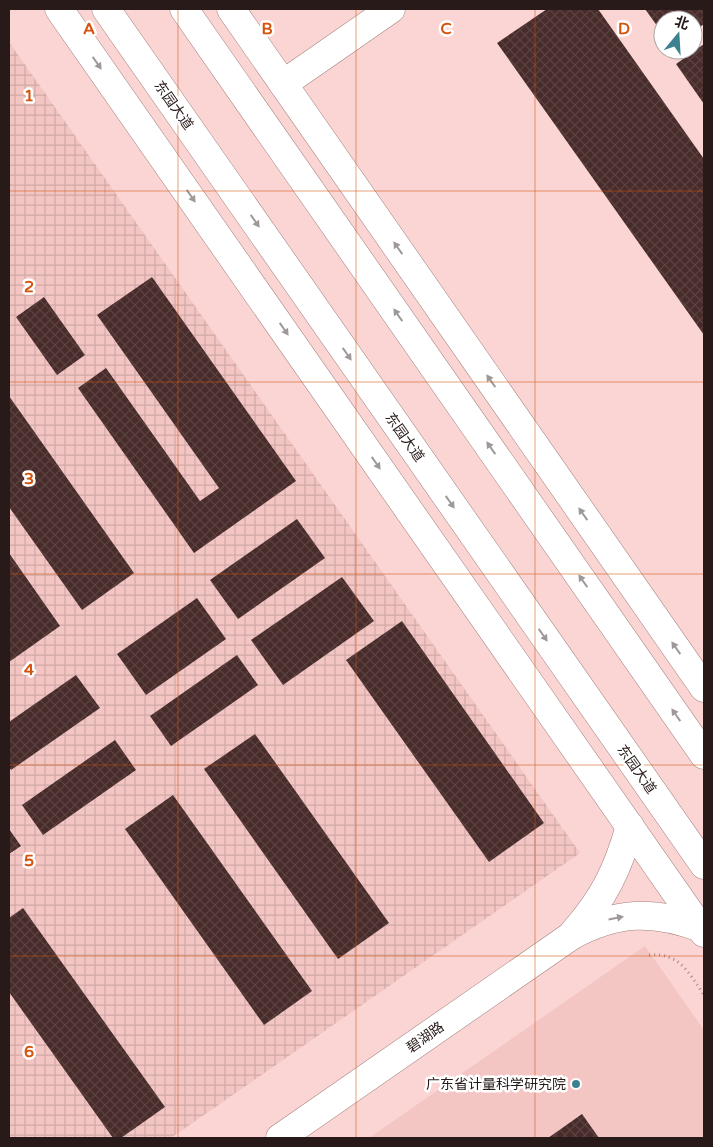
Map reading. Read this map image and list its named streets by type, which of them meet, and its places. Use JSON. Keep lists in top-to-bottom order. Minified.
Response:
{"streets":{"main road":["东园大道","碧湖路"]},"places":["广东省计量科学研究院"],"north":"top","grid":{"columns":["A","B","C","D"],"rows":["1","2","3","4","5","6"]}}
